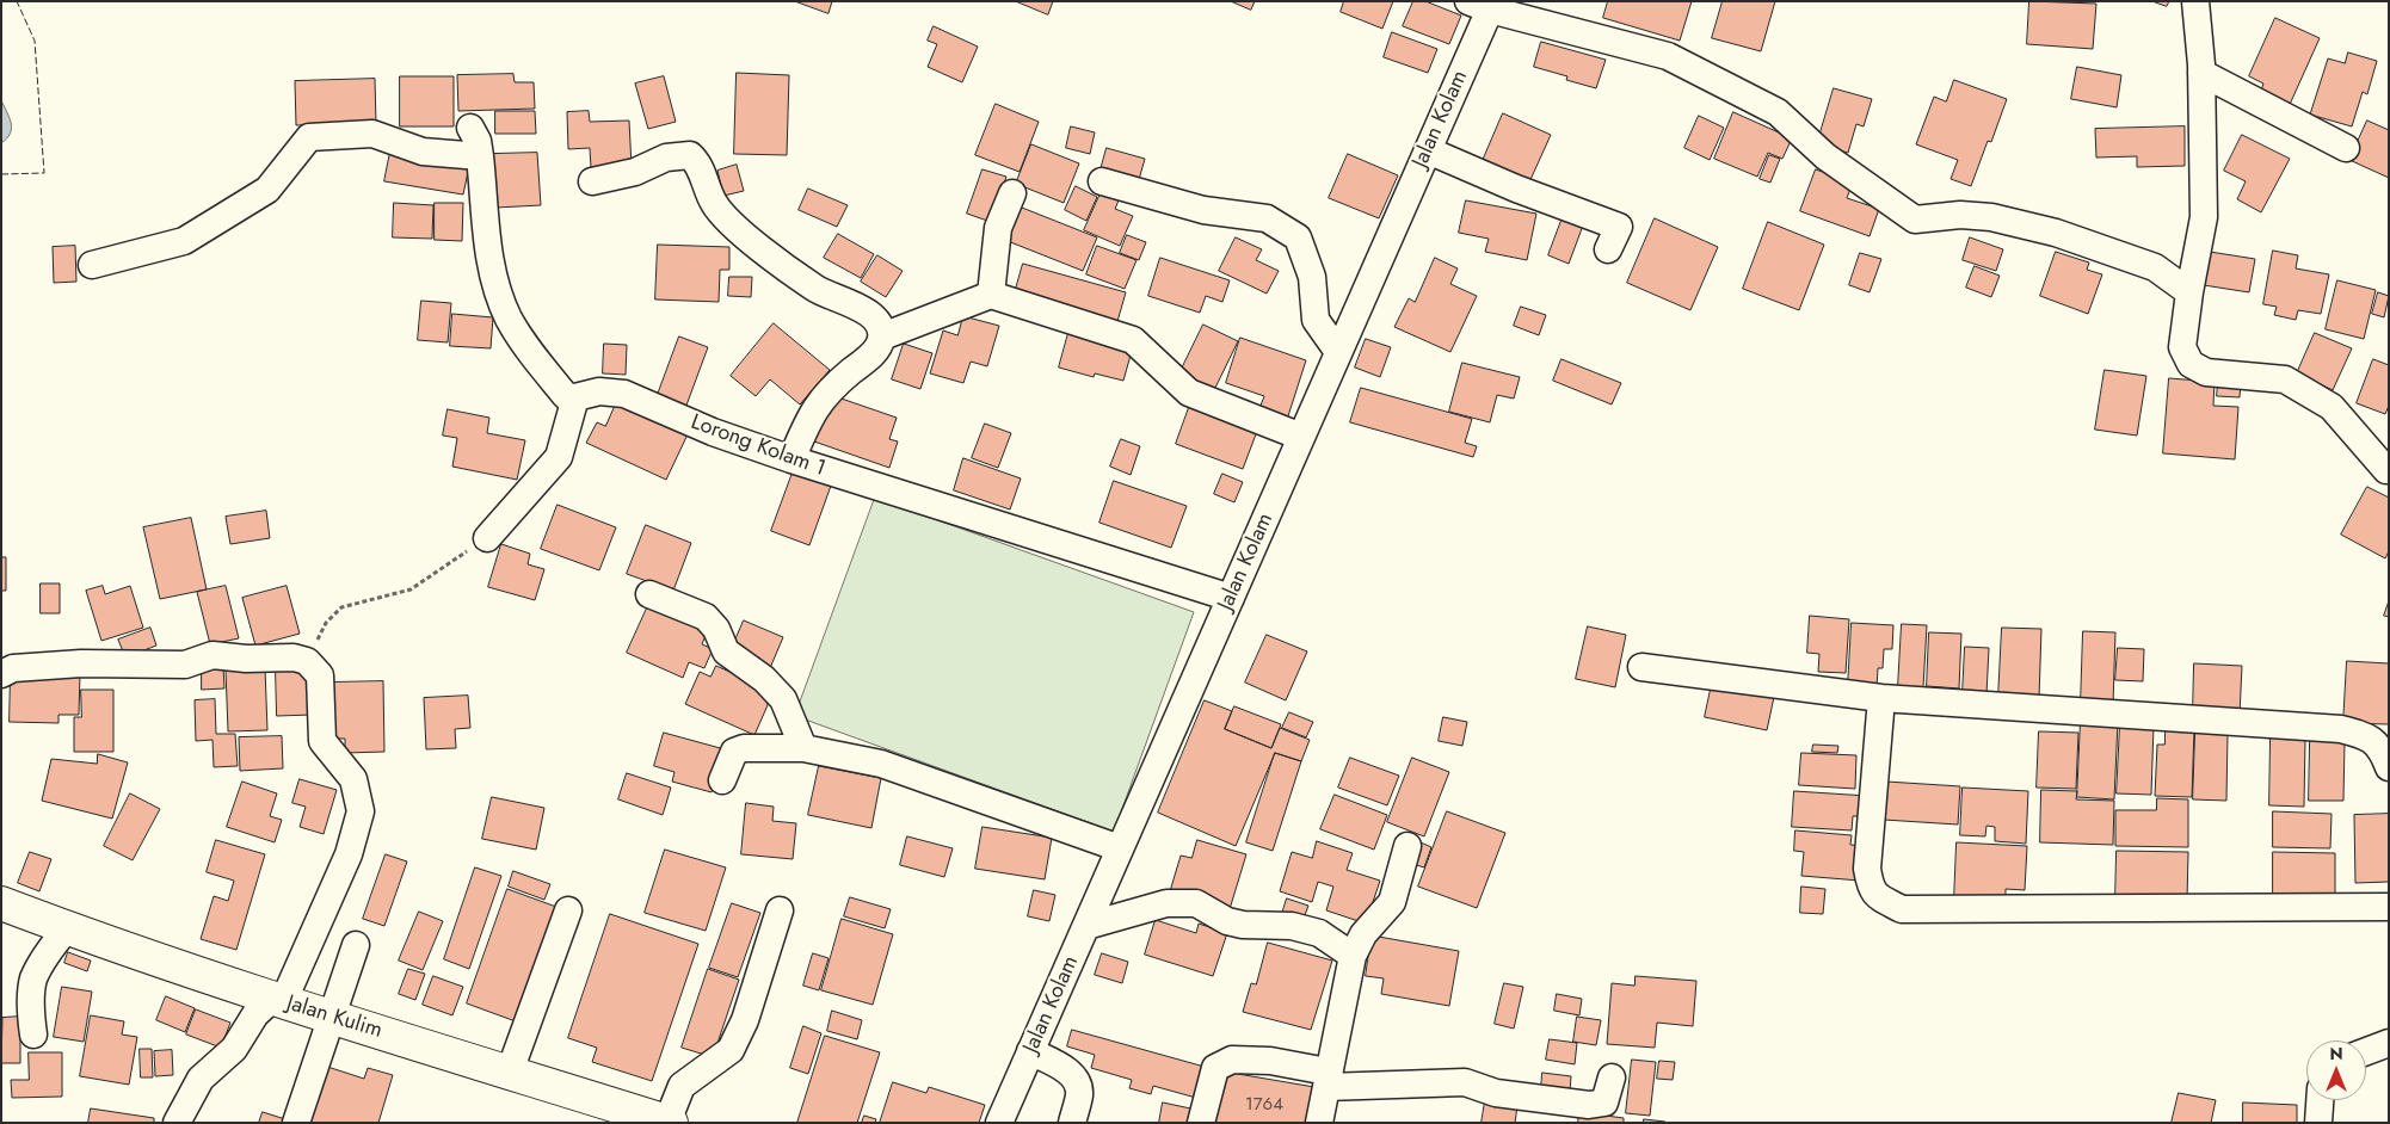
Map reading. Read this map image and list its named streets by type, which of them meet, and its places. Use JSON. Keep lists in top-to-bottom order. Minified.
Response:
{"streets":{"main road":["Jalan Kulim"],"street":["Jalan Kolam","Lorong Kolam 1"]},"crossings":[["Jalan Kolam","Lorong Kolam 1"]],"house_numbers":["1764"],"north":"top"}
